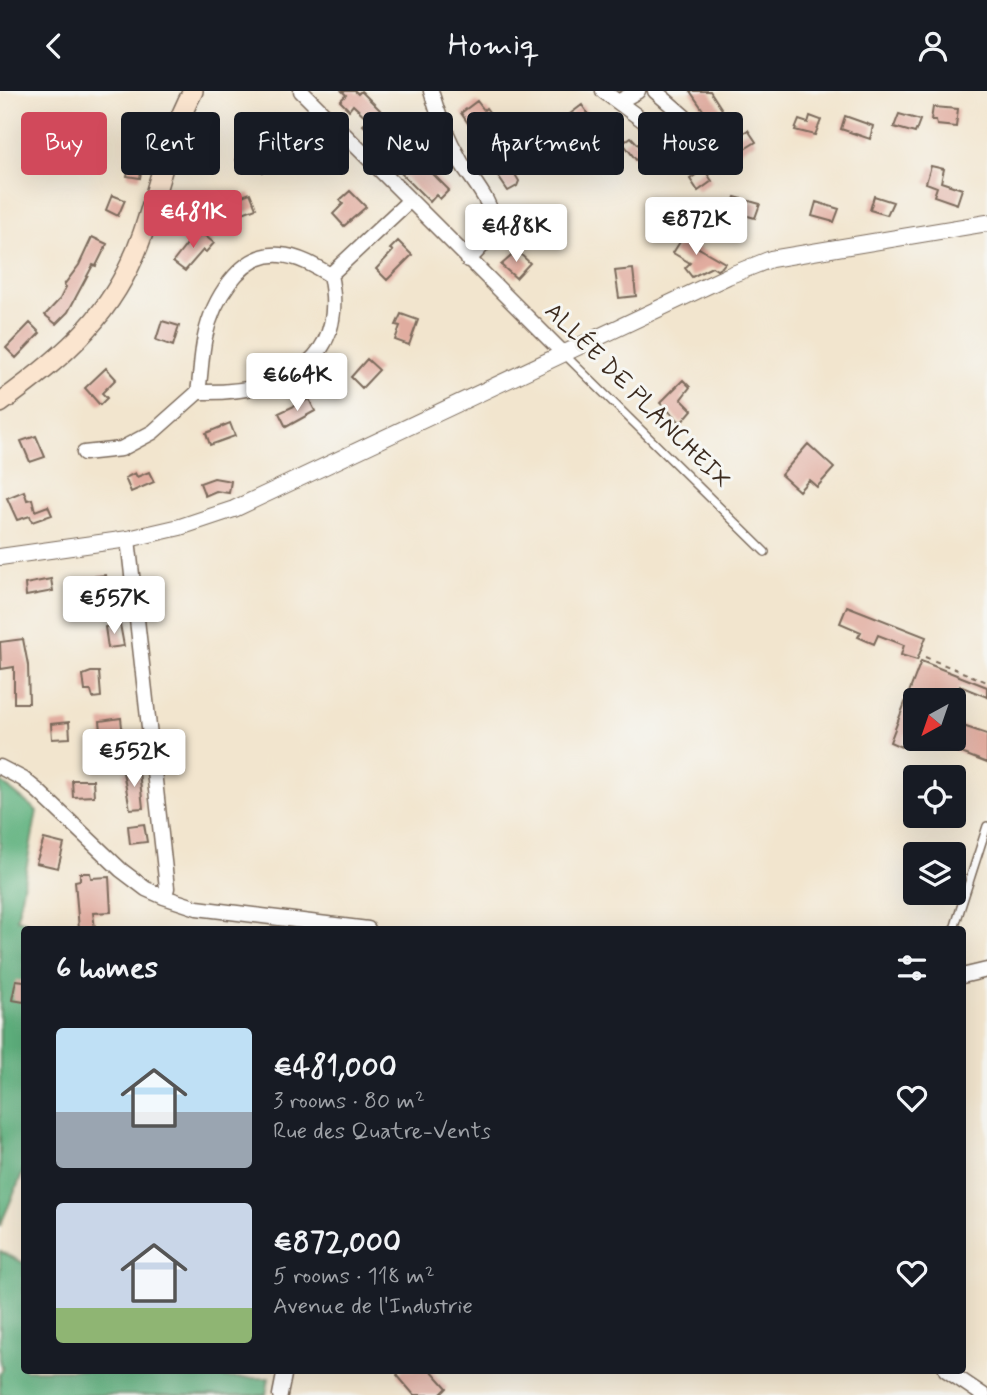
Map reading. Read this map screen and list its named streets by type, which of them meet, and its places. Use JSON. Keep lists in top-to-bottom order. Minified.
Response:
{"streets":{"street":["ALLÉE DE PLANCHEIX"]},"north":"bottom left","page":{"header":"Homiq","chip":["Buy","Rent","Filters","New","Apartment","House"],"price":["€481K","€872K","€488K","€664K","€557K","€552K"],"heading":"6 homes","list":[{"name":"€481,000","note":"3 rooms · 80 m² · Rue des Quatre-Vents"},{"name":"€872,000","note":"5 rooms · 118 m² · Avenue de l'Industrie"}]}}
